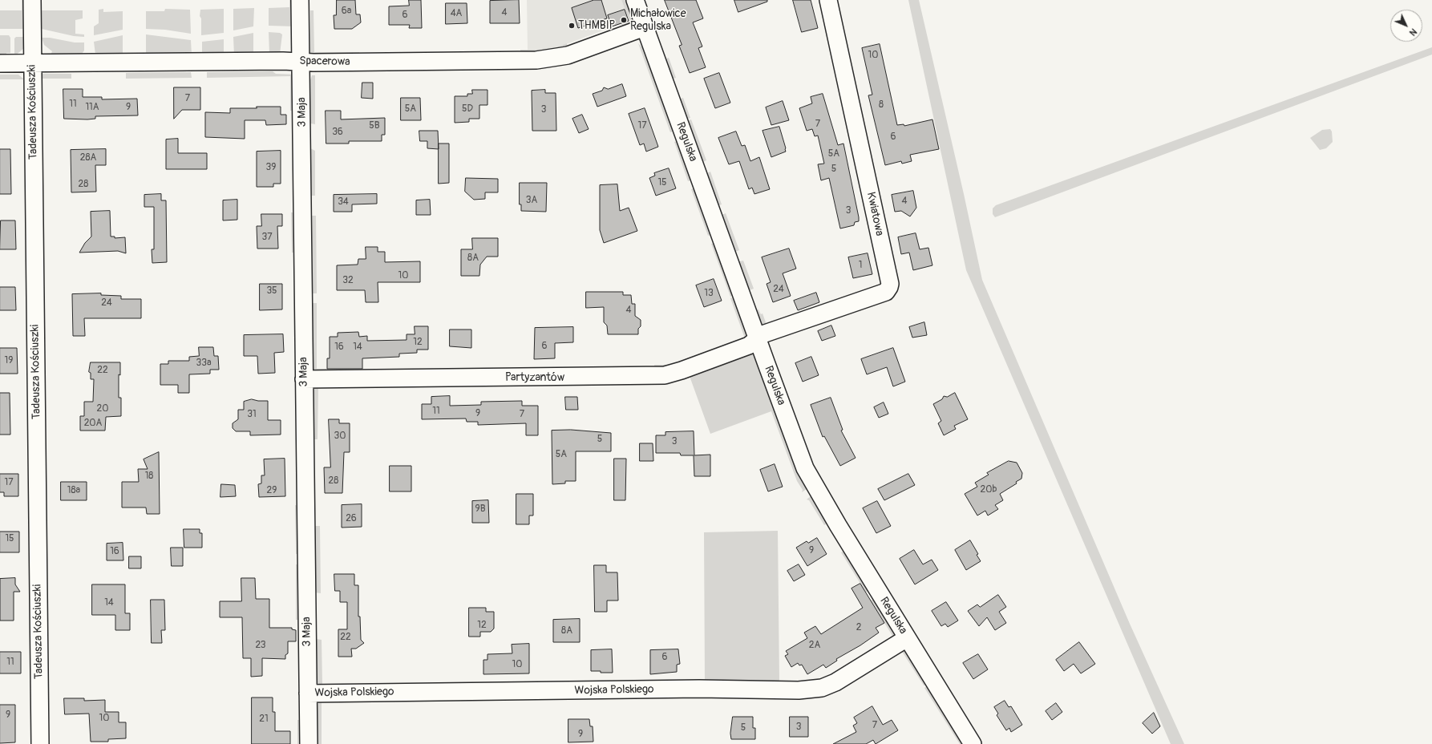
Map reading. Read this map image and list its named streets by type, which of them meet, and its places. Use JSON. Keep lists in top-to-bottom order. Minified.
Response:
{"streets":{"street":["Spacerowa","Tadeusza Kościuszki","3 Maja","Regulska","Kwiatowa","Partyzantów","Wojska Polskiego"]},"crossings":[["Spacerowa","Tadeusza Kościuszki"],["Spacerowa","3 Maja"],["Spacerowa","Regulska"],["3 Maja","Partyzantów"],["3 Maja","Wojska Polskiego"],["Regulska","Kwiatowa"],["Regulska","Partyzantów"],["Regulska","Wojska Polskiego"],["Kwiatowa","Partyzantów"]],"places":["Michałowice Regulska","THMBIP"],"house_numbers":["6a","4","4A","6","10","7","11","8","11A","9","5A","5D","3","7","5B","17","36","6","5A","28A","39","5","15","28","3A","4","34","3","37","8A","1","10","32","24","35","13","24","4","12","6","16","14","19","33a","22","20","11","9","31","7","20A","30","5","3","5A","18","28","17","20b","18a","29","9B","26","15","9","16","14","12","2","8A","22","23","2A","6","11","10","9","10","21","7","3","5","9"],"north":"bottom right"}
